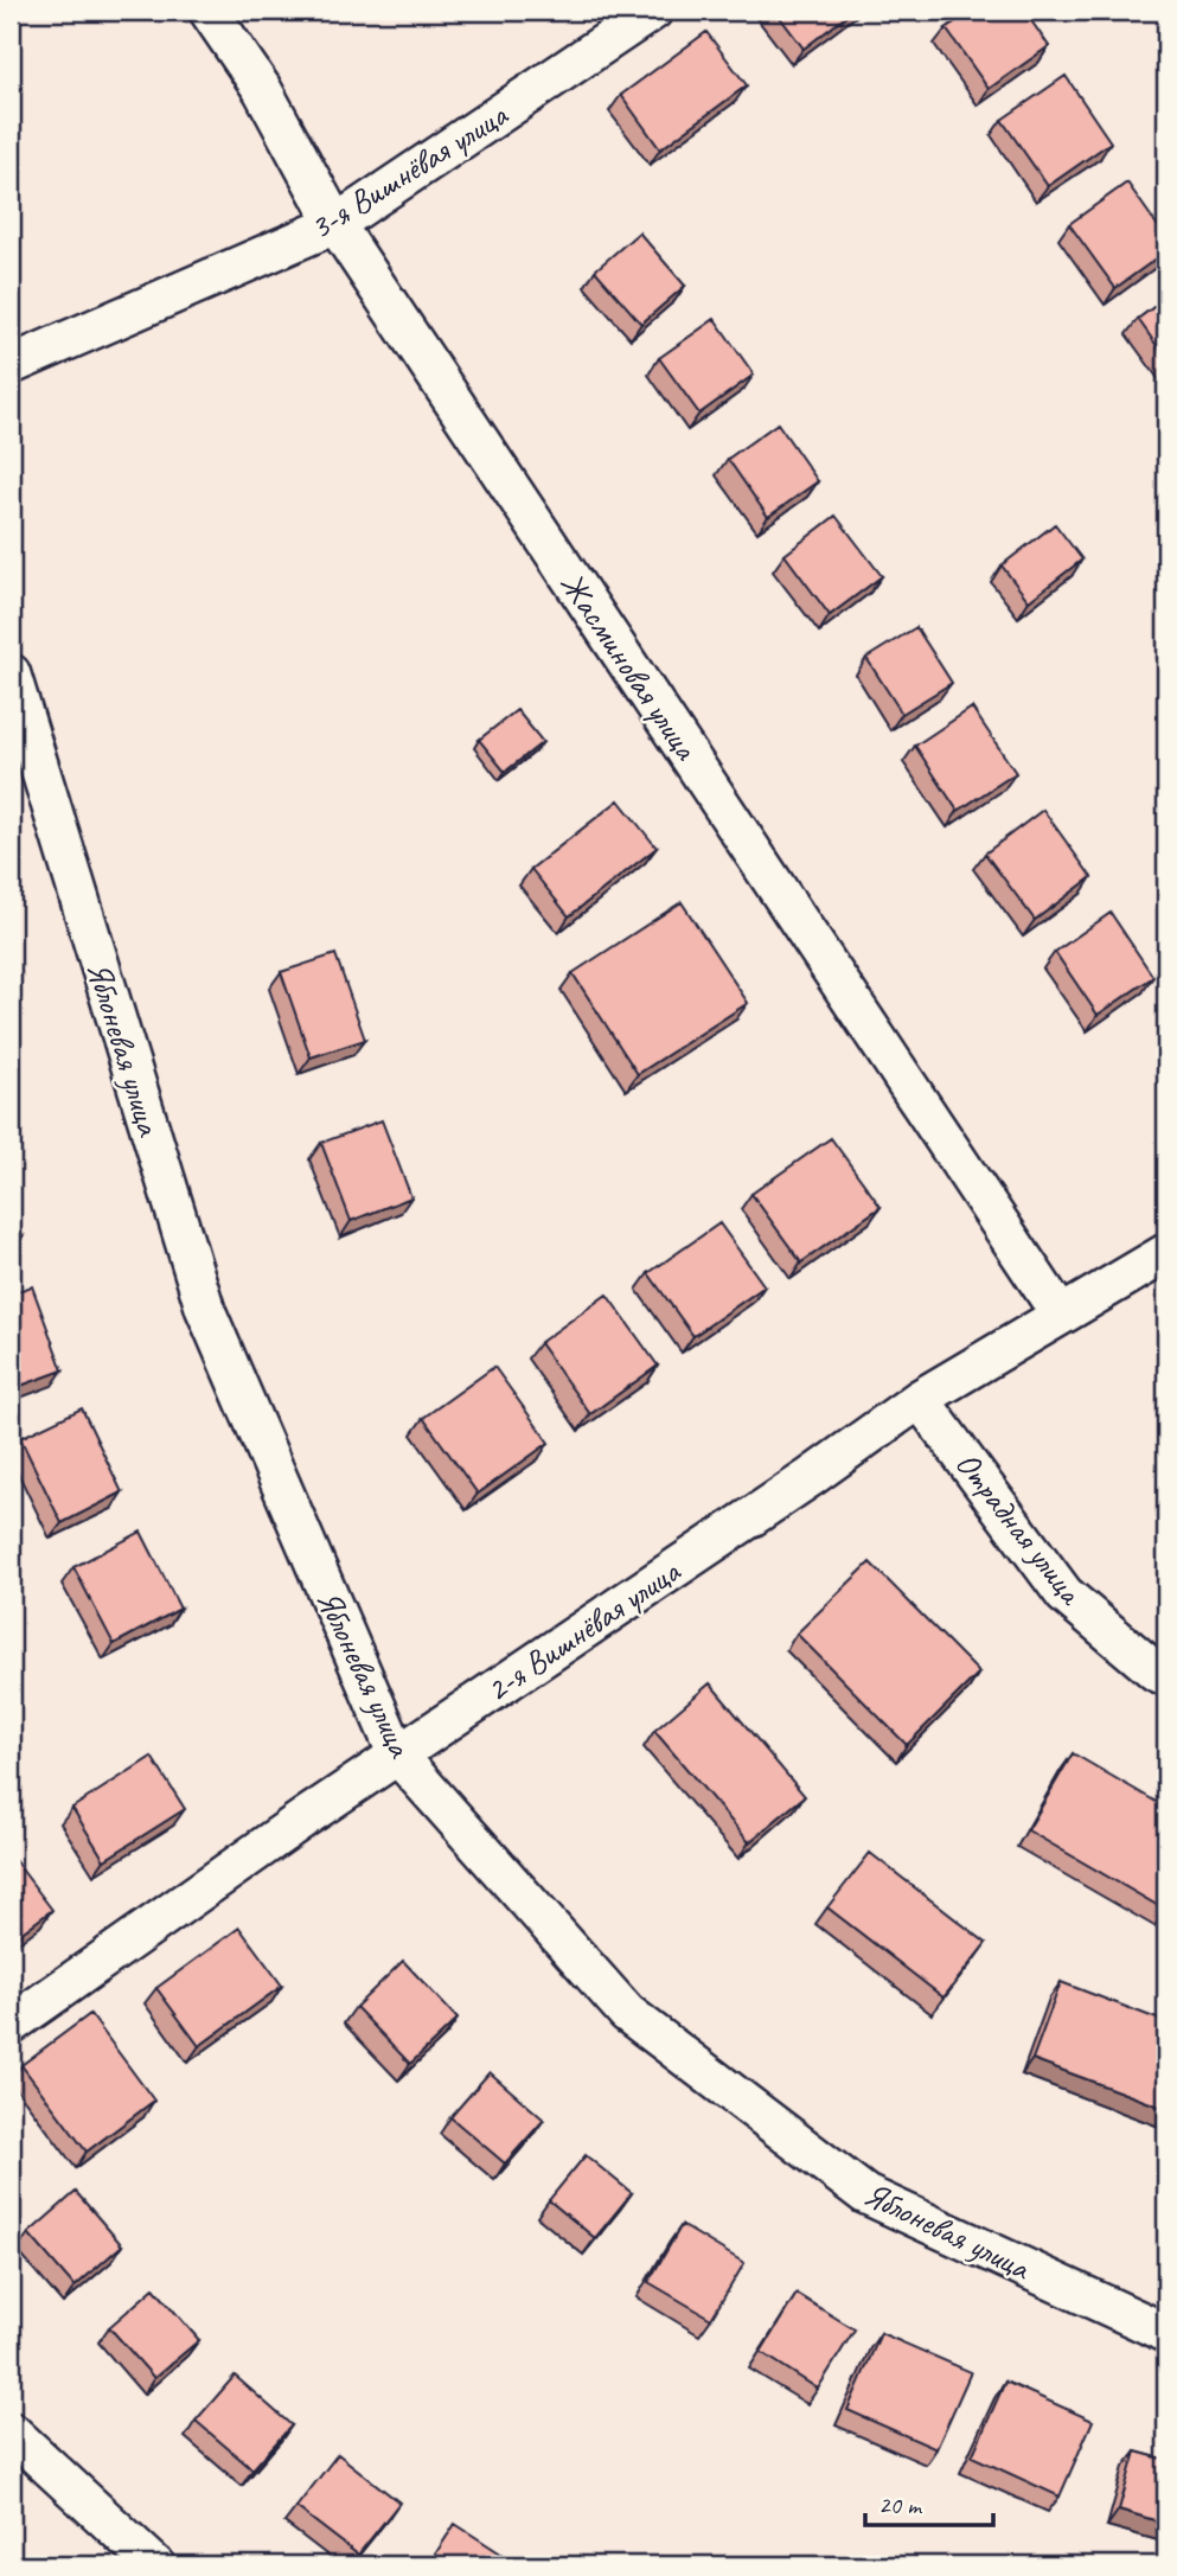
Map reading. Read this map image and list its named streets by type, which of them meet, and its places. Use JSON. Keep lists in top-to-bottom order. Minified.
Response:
{"streets":{"street":["3-я Вишнёвая улица","Жасминовая улица","Яблоневая улица","Отрадная улица","2-я Вишнёвая улица"]},"crossings":[["3-я Вишнёвая улица","Жасминовая улица"],["Жасминовая улица","2-я Вишнёвая улица"],["Яблоневая улица","2-я Вишнёвая улица"],["Отрадная улица","2-я Вишнёвая улица"]],"scale_bar":"20 m"}
